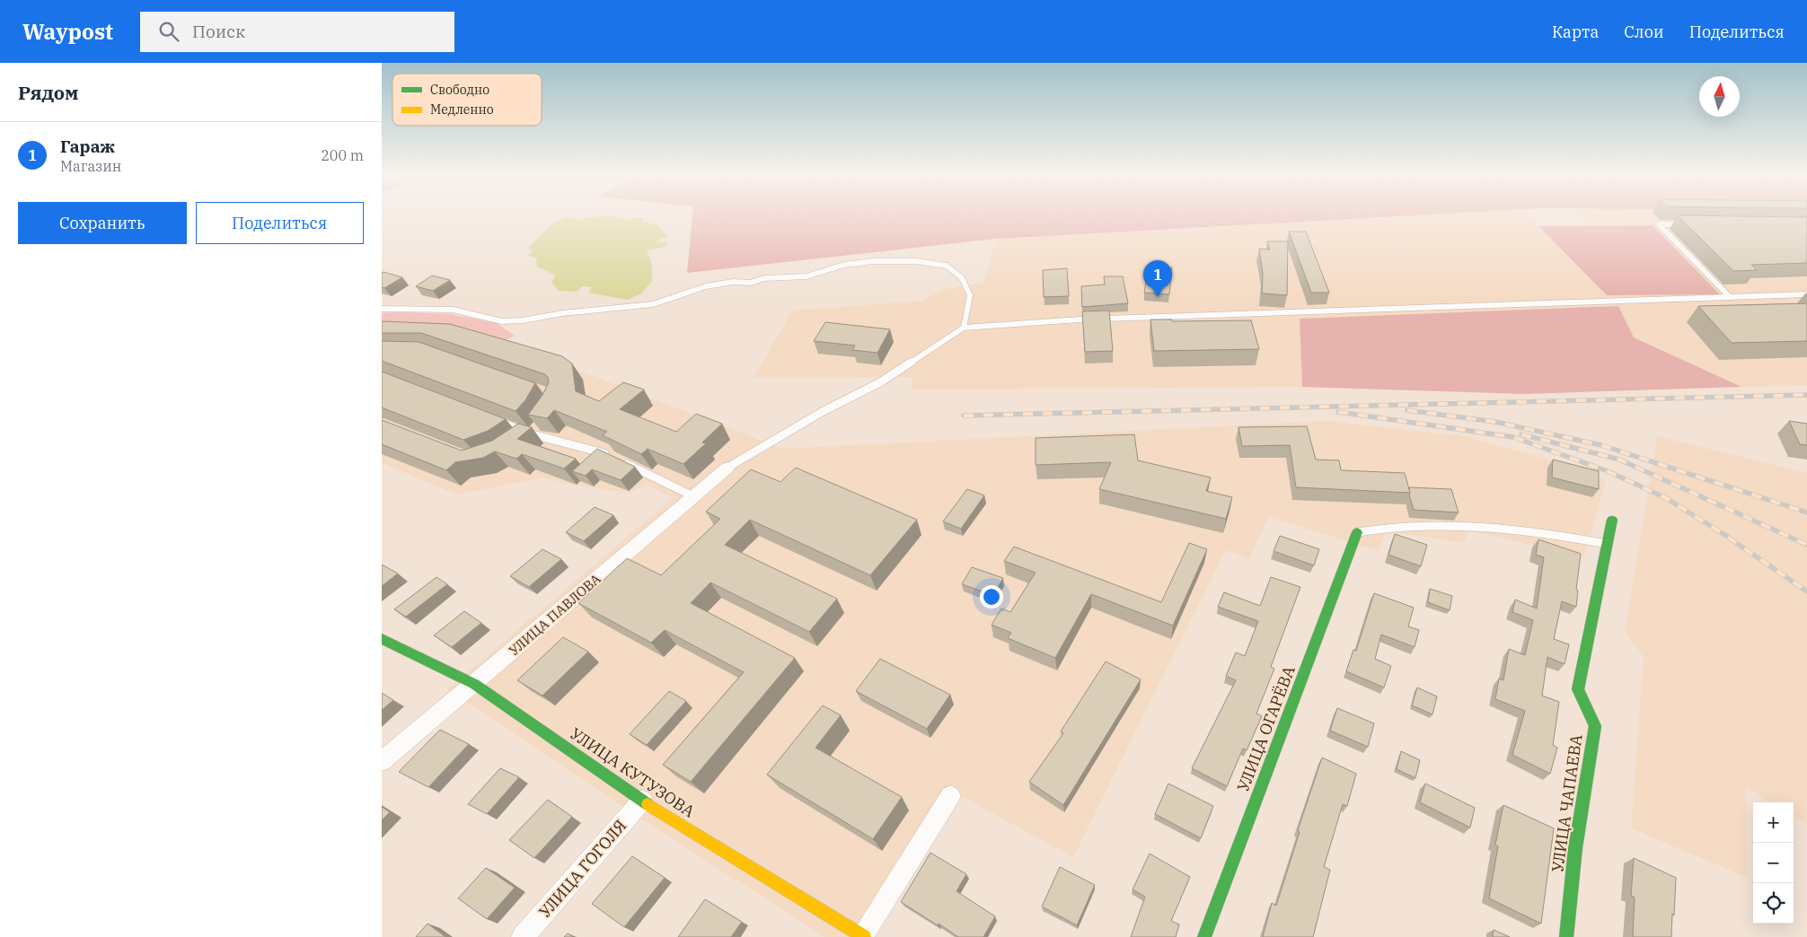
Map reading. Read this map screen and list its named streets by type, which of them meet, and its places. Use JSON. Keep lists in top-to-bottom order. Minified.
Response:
{"streets":{"street":["УЛИЦА ПАВЛОВА","УЛИЦА ОГАРЁВА","УЛИЦА КУТУЗОВА","УЛИЦА ЧАПАЕВА","УЛИЦА ГОГОЛЯ"]},"crossings":[["УЛИЦА ПАВЛОВА","УЛИЦА КУТУЗОВА"],["УЛИЦА КУТУЗОВА","УЛИЦА ГОГОЛЯ"]],"legend":["Свободно","Медленно"],"north":"top","page":{"header":"Waypost","search":"Поиск","nav":["Карта","Слои","Поделиться"],"heading":"Рядом","list":[{"mark":"1","name":"Гараж","note":"Магазин","value":"200 m"}],"buttons":["Сохранить","Поделиться"],"pins":"1","map_buttons":["+","−"]}}
